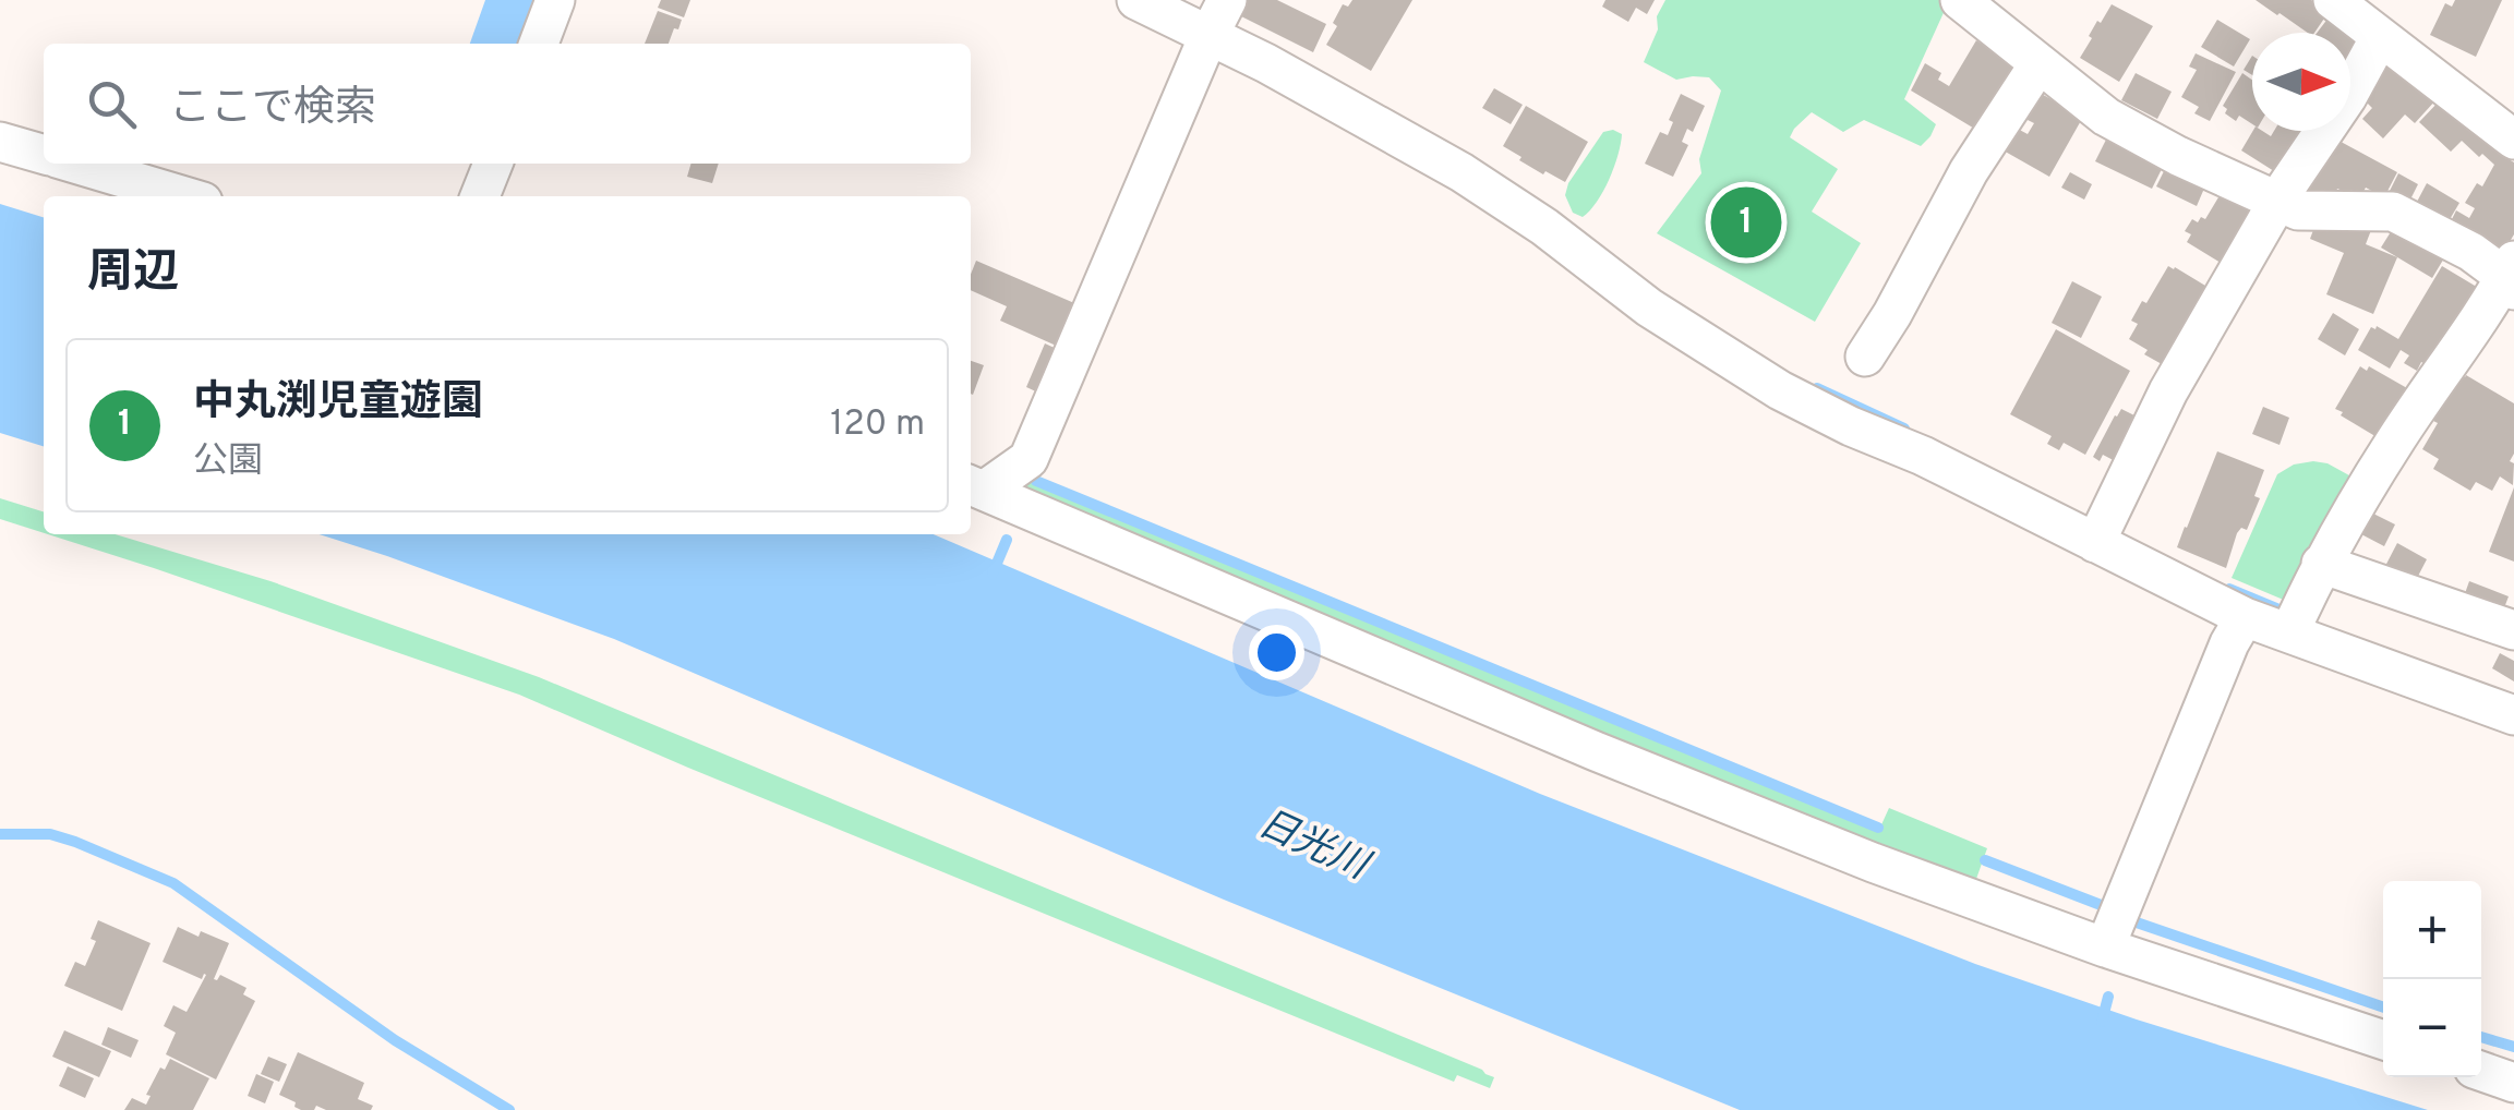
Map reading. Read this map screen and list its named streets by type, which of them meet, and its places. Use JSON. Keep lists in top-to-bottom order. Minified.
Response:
{"water":["日光川"],"north":"right","page":{"search":"ここで検索","pins":"1","heading":"周辺","list":[{"mark":"1","name":"中丸渕児童遊園","note":"公園","value":"120 m"}],"map_buttons":["+","−"]}}
